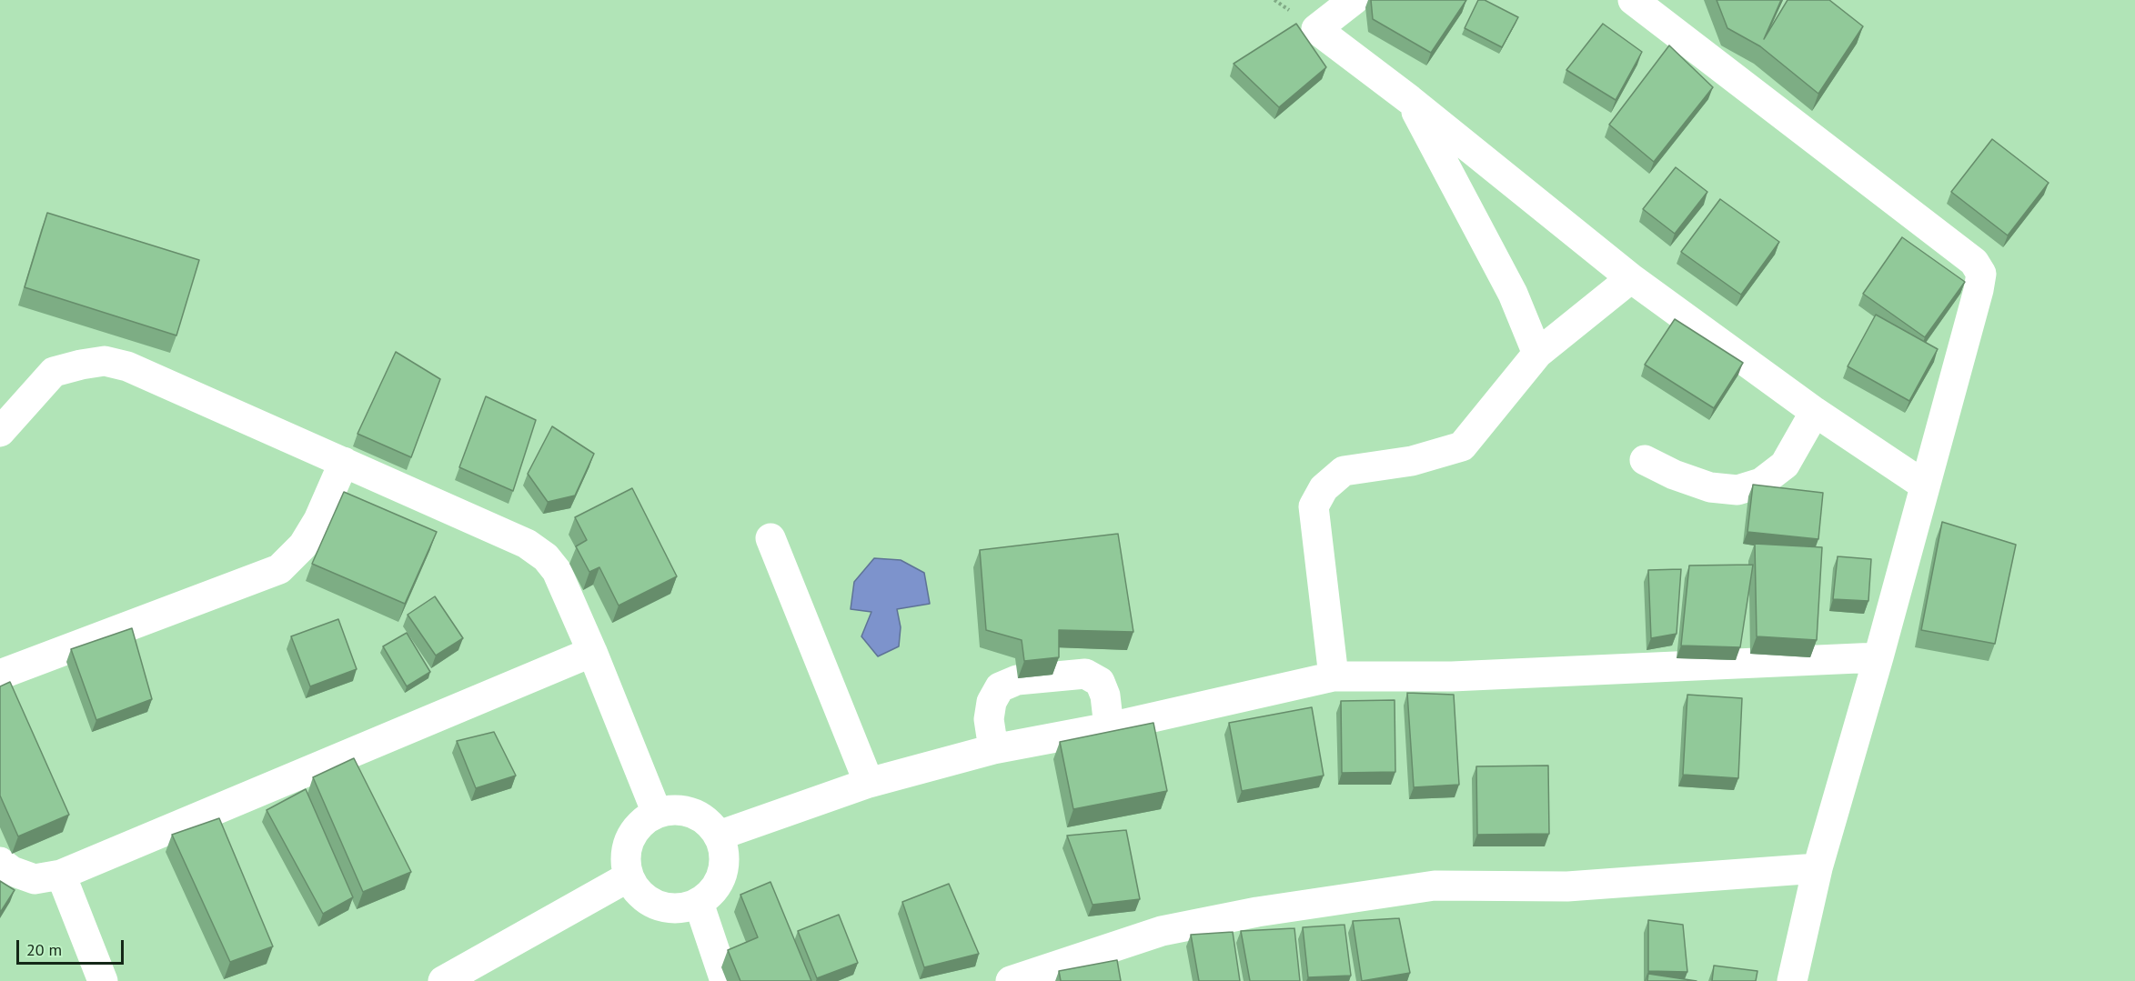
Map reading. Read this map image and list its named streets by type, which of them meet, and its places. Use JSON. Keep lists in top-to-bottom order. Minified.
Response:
{"scale_bar":"20 m"}
